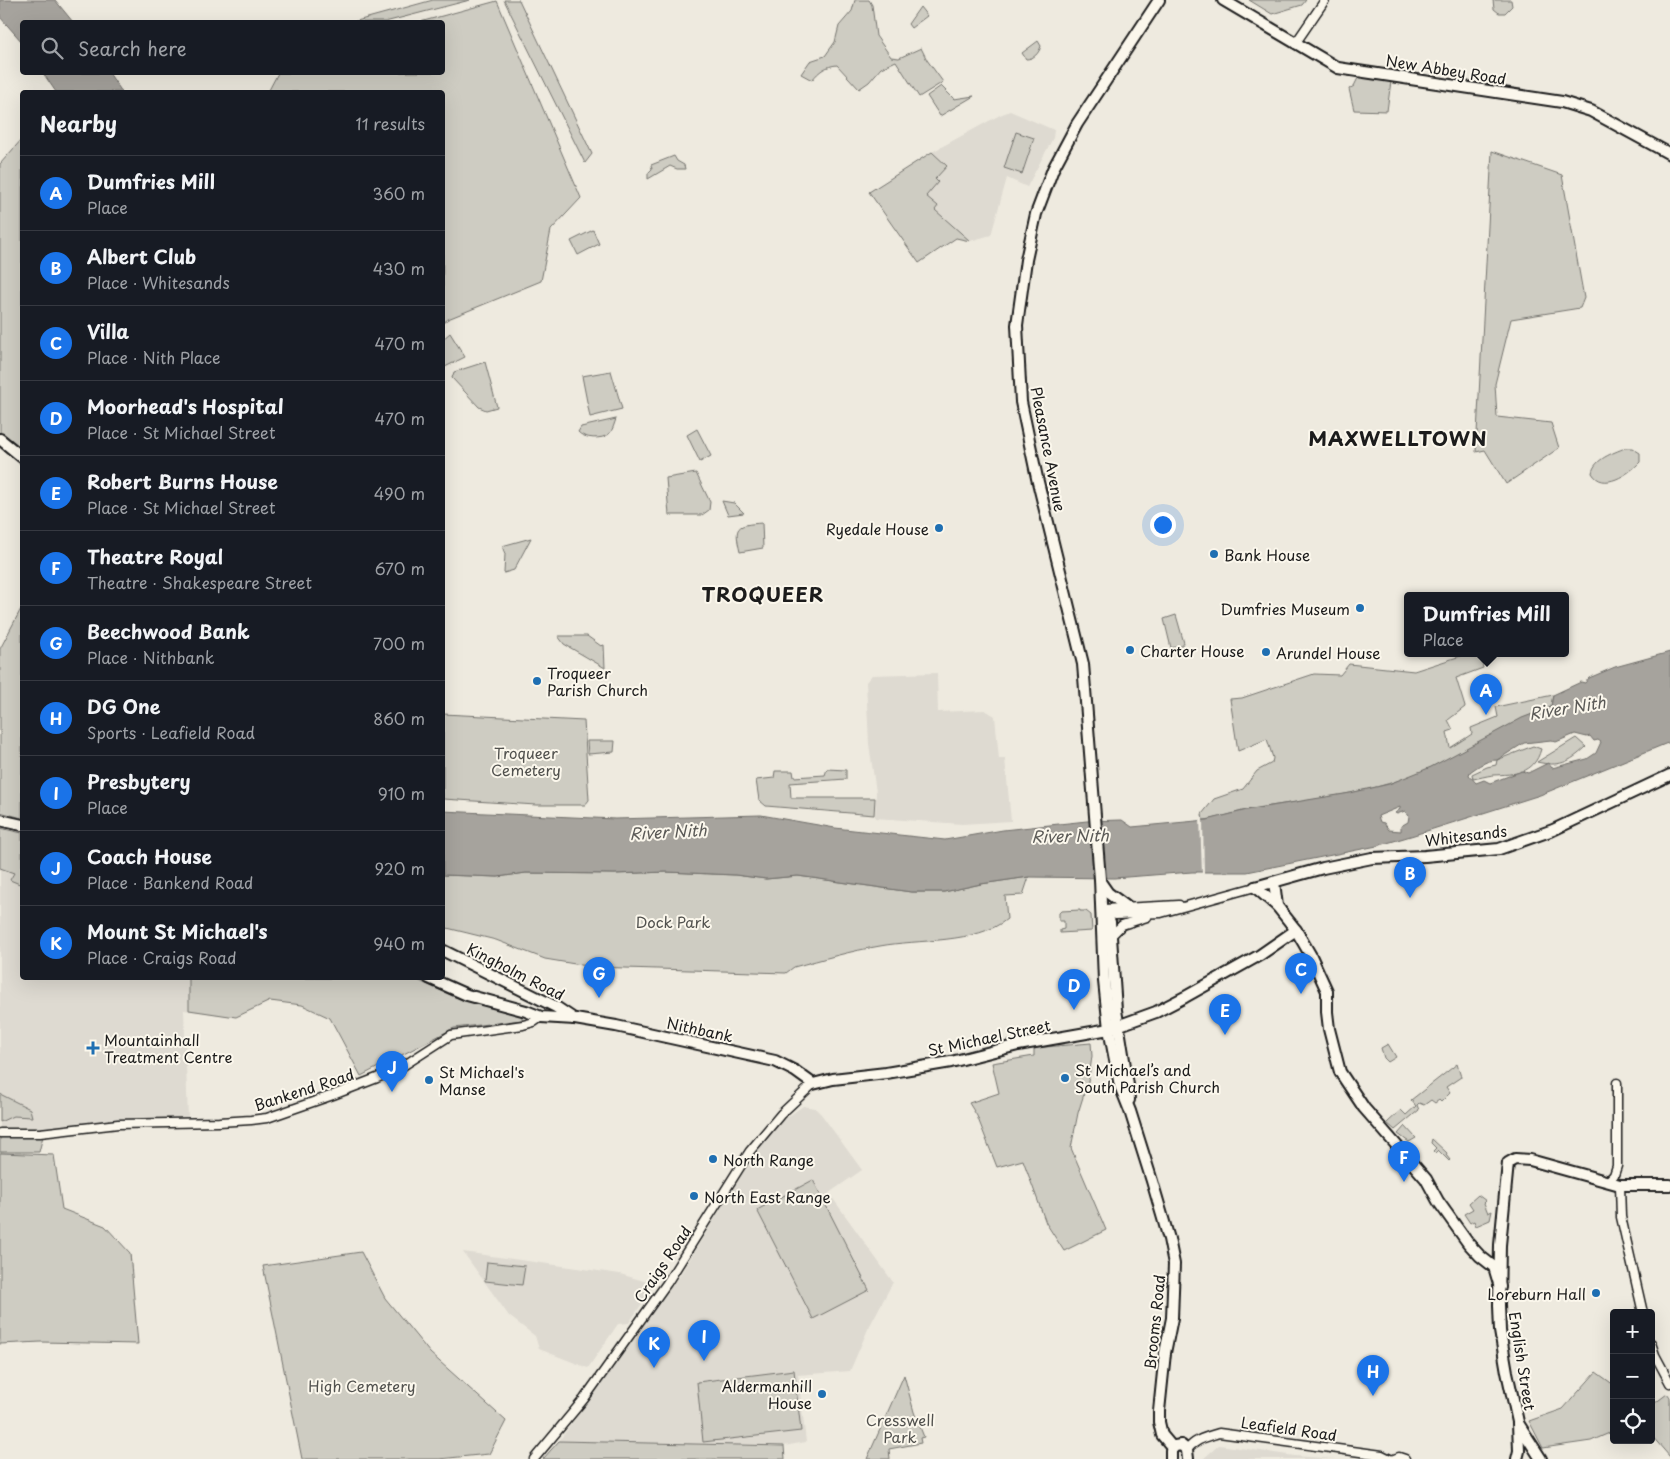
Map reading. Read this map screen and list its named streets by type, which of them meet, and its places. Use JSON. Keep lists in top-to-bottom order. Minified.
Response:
{"streets":{"main road":["New Abbey Road","Pleasance Avenue","Whitesands","Kingholm Road","Nithbank","St Michael Street","Brooms Road","English Street"],"street":["Bankend Road","Craigs Road","Leafield Road"]},"crossings":[["Kingholm Road","Nithbank"],["Nithbank","St Michael Street"],["Nithbank","Bankend Road"],["Nithbank","Craigs Road"],["St Michael Street","Craigs Road"],["St Michael Street","Brooms Road"]],"districts":["MAXWELLTOWN","TROQUEER"],"water":["River Nith"],"parks":["Troqueer Cemetery","Dock Park","High Cemetery","Cresswell Park"],"places":{"other":["Ryedale House","Bank House","Dumfries Museum","Charter House","Arundel House","Troqueer Parish Church","St Michael’s and South Parish Church","St Michael's Manse","North Range","North East Range","Loreburn Hall","Aldermanhill House"],"health":["Mountainhall Treatment Centre"]},"page":{"search":"Search here","heading":["Nearby","11 results"],"list":[{"mark":"A","name":"Dumfries Mill","note":"Place","value":"360 m"},{"mark":"B","name":"Albert Club","note":"Place · Whitesands","value":"430 m"},{"mark":"C","name":"Villa","note":"Place · Nith Place","value":"470 m"},{"mark":"D","name":"Moorhead's Hospital","note":"Place · St Michael Street","value":"470 m"},{"mark":"E","name":"Robert Burns House","note":"Place · St Michael Street","value":"490 m"},{"mark":"F","name":"Theatre Royal","note":"Theatre · Shakespeare Street","value":"670 m"},{"mark":"G","name":"Beechwood Bank","note":"Place · Nithbank","value":"700 m"},{"mark":"H","name":"DG One","note":"Sports · Leafield Road","value":"860 m"},{"mark":"I","name":"Presbytery","note":"Place","value":"910 m"},{"mark":"J","name":"Coach House","note":"Place · Bankend Road","value":"920 m"},{"mark":"K","name":"Mount St Michael's","note":"Place · Craigs Road","value":"940 m"}],"popup":["Dumfries Mill","Place"],"pins":["A","B","C","G","D","E","J","F","I","K","H"],"map_buttons":["+","−"]}}
